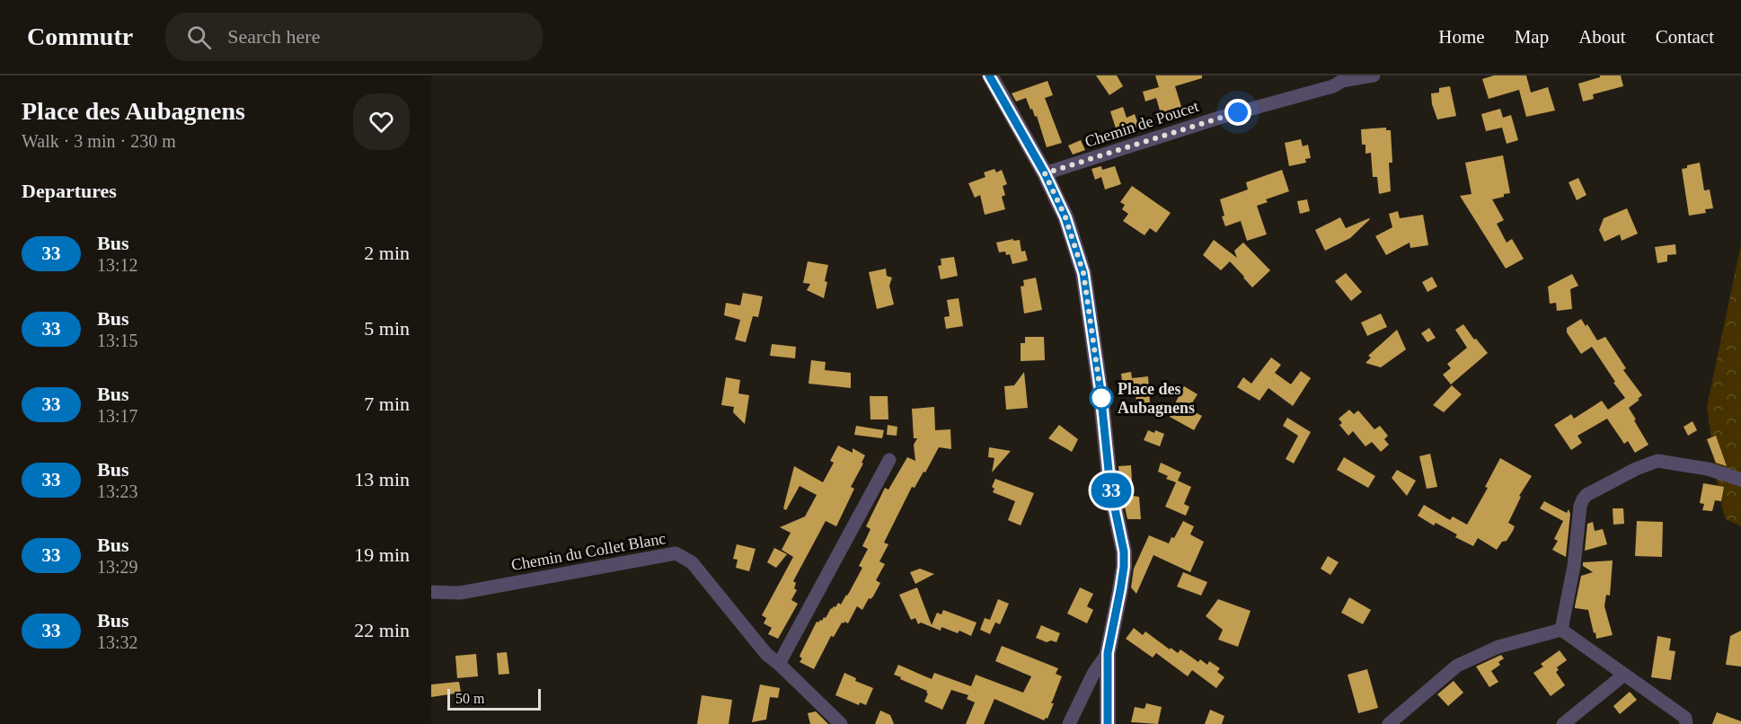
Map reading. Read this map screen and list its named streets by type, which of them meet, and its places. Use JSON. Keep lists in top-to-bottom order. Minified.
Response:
{"streets":{"street":["Chemin de Poucet","Chemin du Collet Blanc"]},"places":["Place des Aubagnens"],"lines":["bus line 33"],"scale_bar":"50 m","page":{"header":"Commutr","search":"Search here","nav":["Home","Map","About","Contact"],"heading":[["Place des Aubagnens","Walk · 3 min · 230 m"],"Departures"],"on_map":"33","list":[{"mark":"33","name":"Bus","note":"13:12","value":"2 min"},{"mark":"33","name":"Bus","note":"13:15","value":"5 min"},{"mark":"33","name":"Bus","note":"13:17","value":"7 min"},{"mark":"33","name":"Bus","note":"13:23","value":"13 min"},{"mark":"33","name":"Bus","note":"13:29","value":"19 min"},{"mark":"33","name":"Bus","note":"13:32","value":"22 min"}],"scale":"50 m"}}
